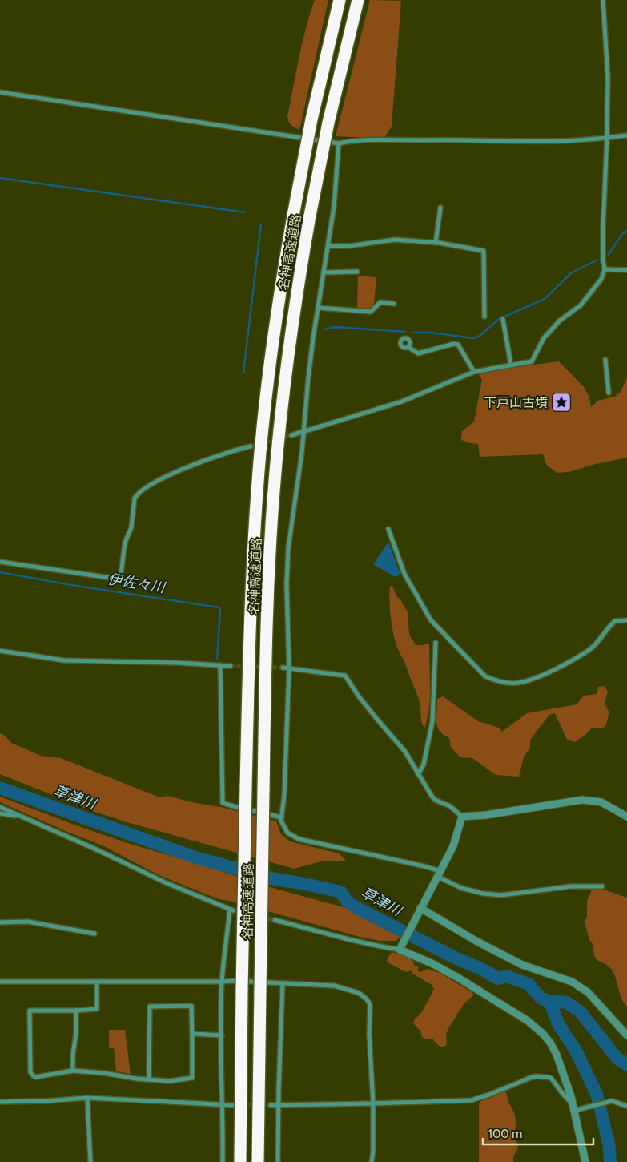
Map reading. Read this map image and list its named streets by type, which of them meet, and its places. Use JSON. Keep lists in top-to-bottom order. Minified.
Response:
{"streets":{"highway":["名神高速道路"]},"water":["伊佐々川","草津川"],"places":{"place":["下戸山古墳"]},"scale_bar":"100 m"}
